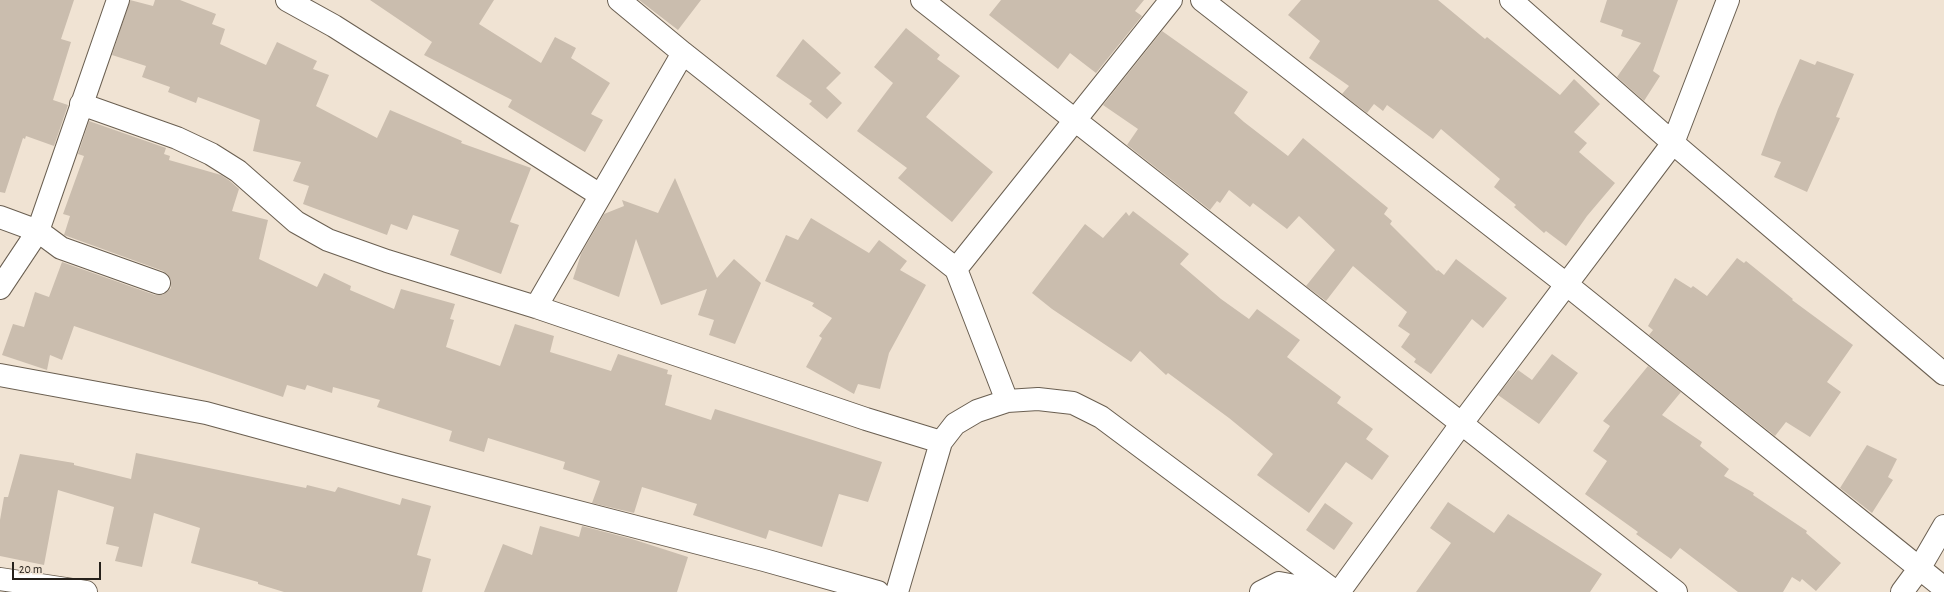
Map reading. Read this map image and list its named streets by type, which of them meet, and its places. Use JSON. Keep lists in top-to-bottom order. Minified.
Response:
{"scale_bar":"20 m"}
